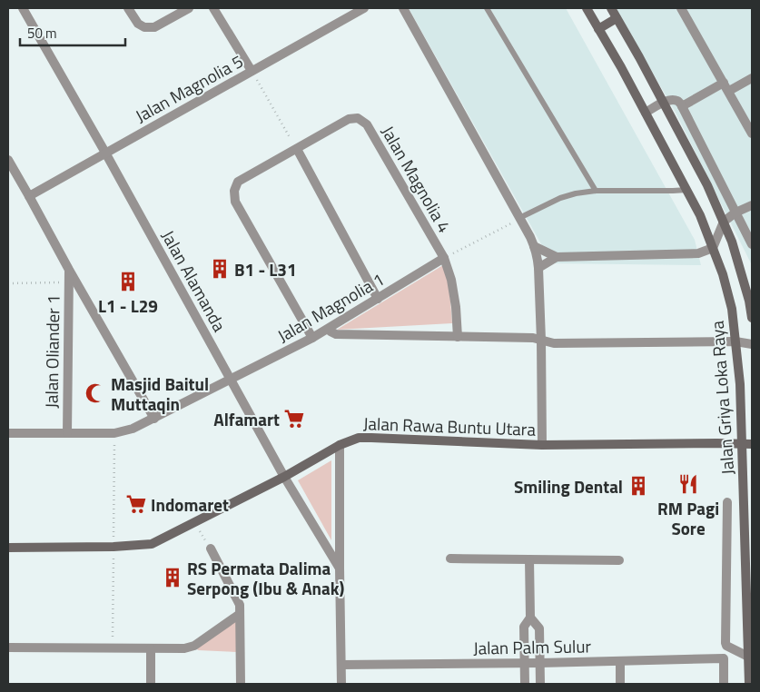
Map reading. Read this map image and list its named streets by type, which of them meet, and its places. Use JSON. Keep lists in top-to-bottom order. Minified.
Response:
{"streets":{"main road":["Jalan Griya Loka Raya","Jalan Rawa Buntu Utara"],"street":["Jalan Magnolia 5","Jalan Magnolia 4","Jalan Alamanda","Jalan Magnolia 1","Jalan Oliander 1","Jalan Palm Sulur"]},"crossings":[["Jalan Magnolia 5","Jalan Alamanda"],["Jalan Magnolia 5","Jalan Oliander 1"],["Jalan Magnolia 4","Jalan Magnolia 1"],["Jalan Alamanda","Jalan Magnolia 1"],["Jalan Alamanda","Jalan Rawa Buntu Utara"],["Jalan Magnolia 1","Jalan Oliander 1"],["Jalan Griya Loka Raya","Jalan Rawa Buntu Utara"]],"places":{"building":["B1 - L31","L1 - L29","Smiling Dental","RS Permata Dalima Serpong (Ibu & Anak)"],"mosque":["Masjid Baitul Muttaqin"],"supermarket":["Alfamart","Indomaret"],"restaurant":["RM Pagi Sore"]},"scale_bar":"50 m"}
